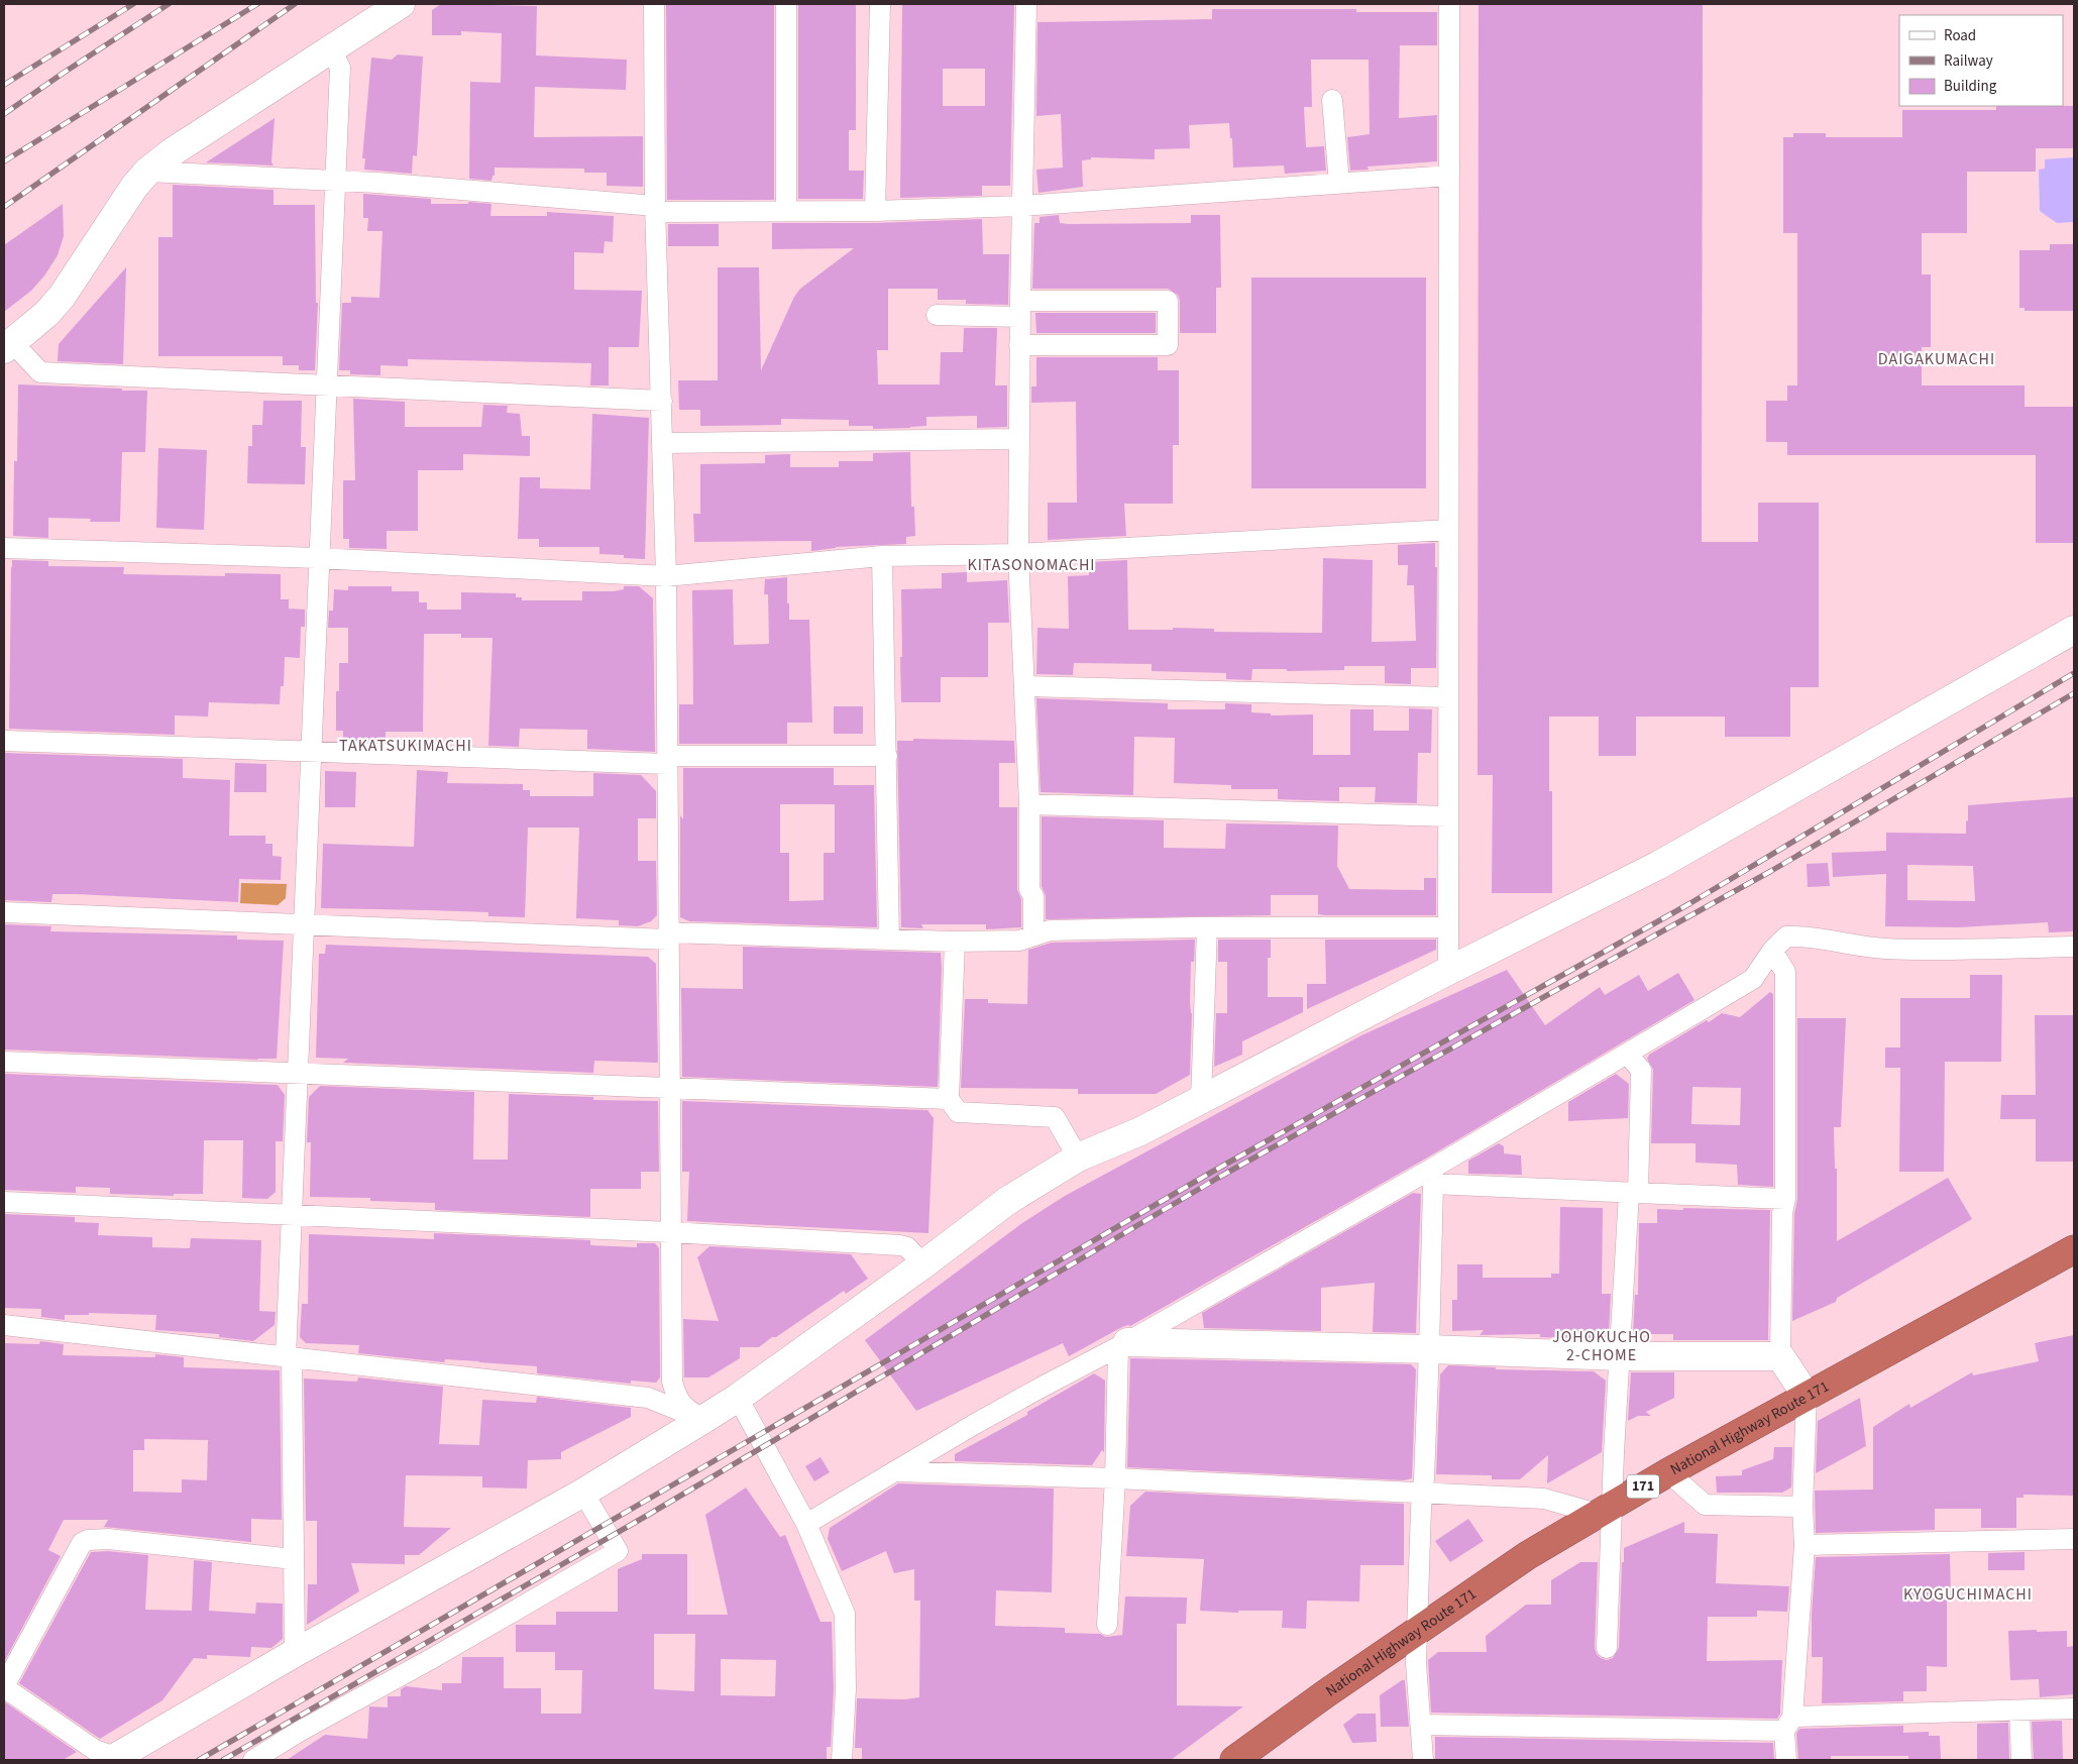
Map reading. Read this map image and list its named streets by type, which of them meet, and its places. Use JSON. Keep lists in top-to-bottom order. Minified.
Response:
{"streets":{"highway":["National Highway Route 171","171"]},"districts":["DAIGAKUMACHI","KITASONOMACHI","TAKATSUKIMACHI","JOHOKUCHO 2-CHOME","KYOGUCHIMACHI"],"legend":["Road","Railway","Building"]}
